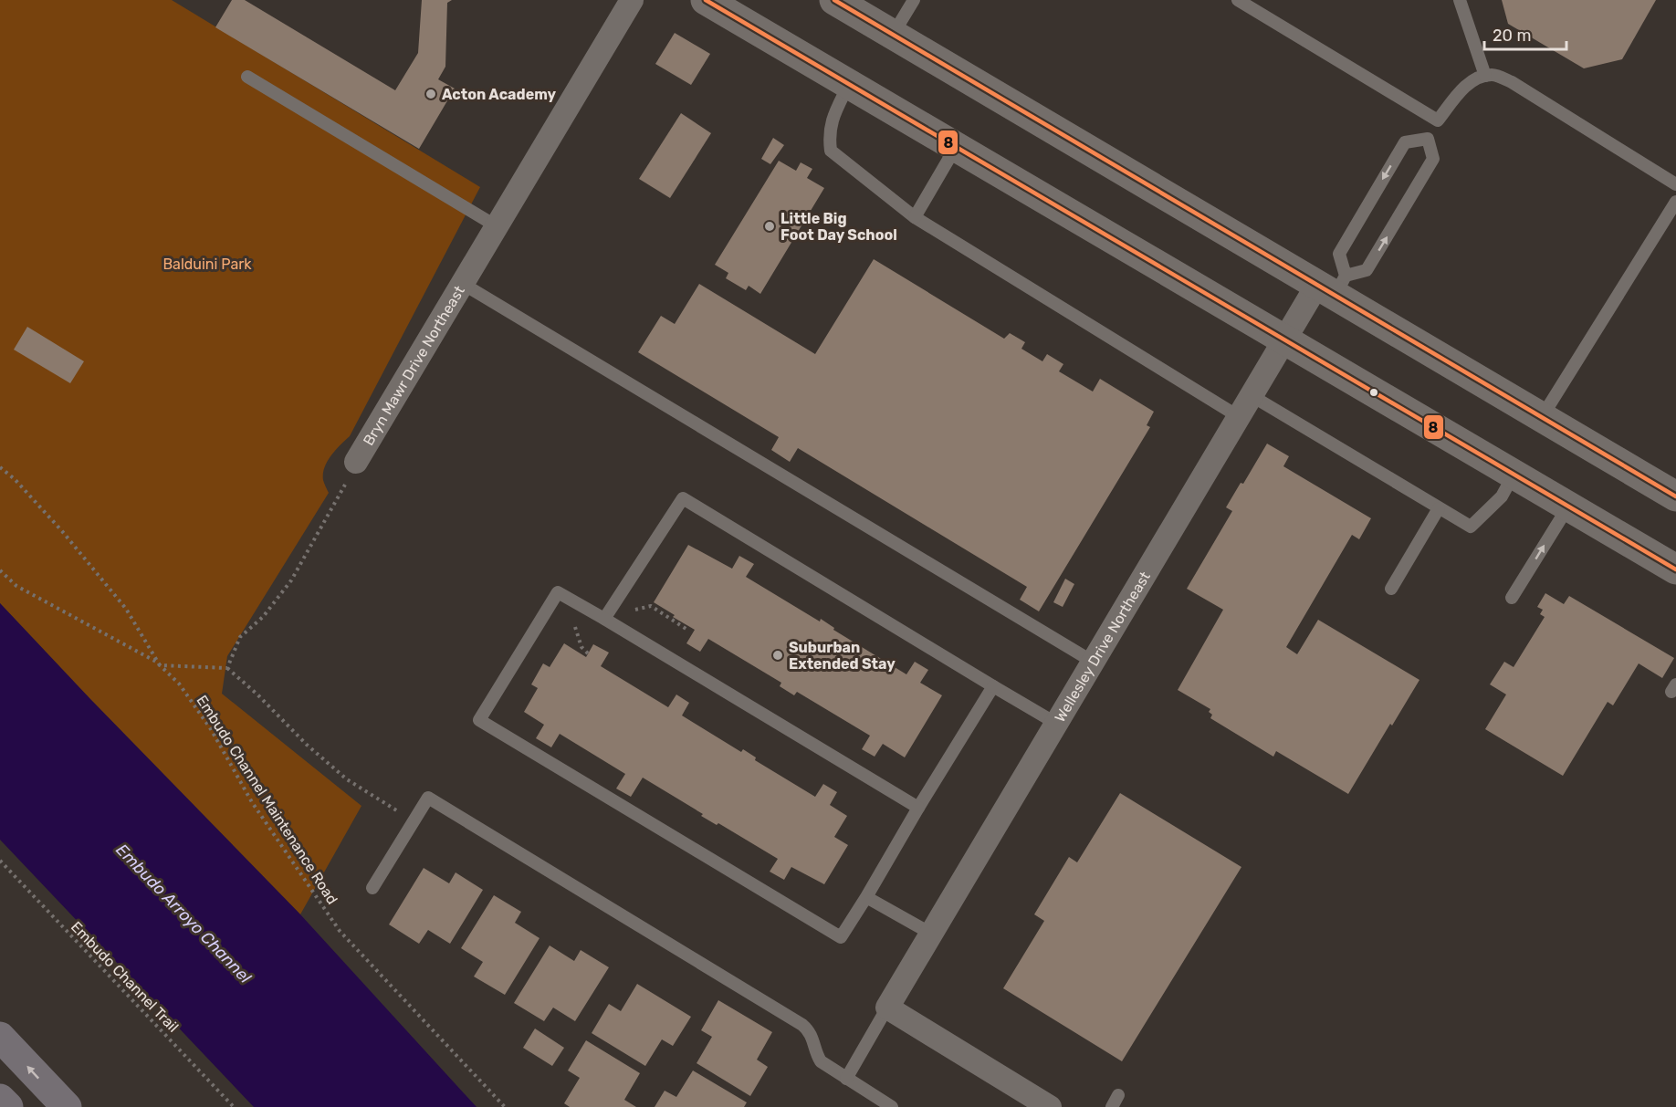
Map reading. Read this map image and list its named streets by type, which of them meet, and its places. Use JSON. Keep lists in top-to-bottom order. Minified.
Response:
{"streets":{"street":["Bryn Mawr Drive Northeast","Wellesley Drive Northeast"],"path":["Embudo Channel Maintenance Road","Embudo Channel Trail"]},"water":["Embudo Arroyo Channel"],"parks":["Balduini Park"],"places":["Acton Academy","Little Big Foot Day School","Suburban Extended Stay"],"lines":["transit line 8"],"scale_bar":"20 m"}
